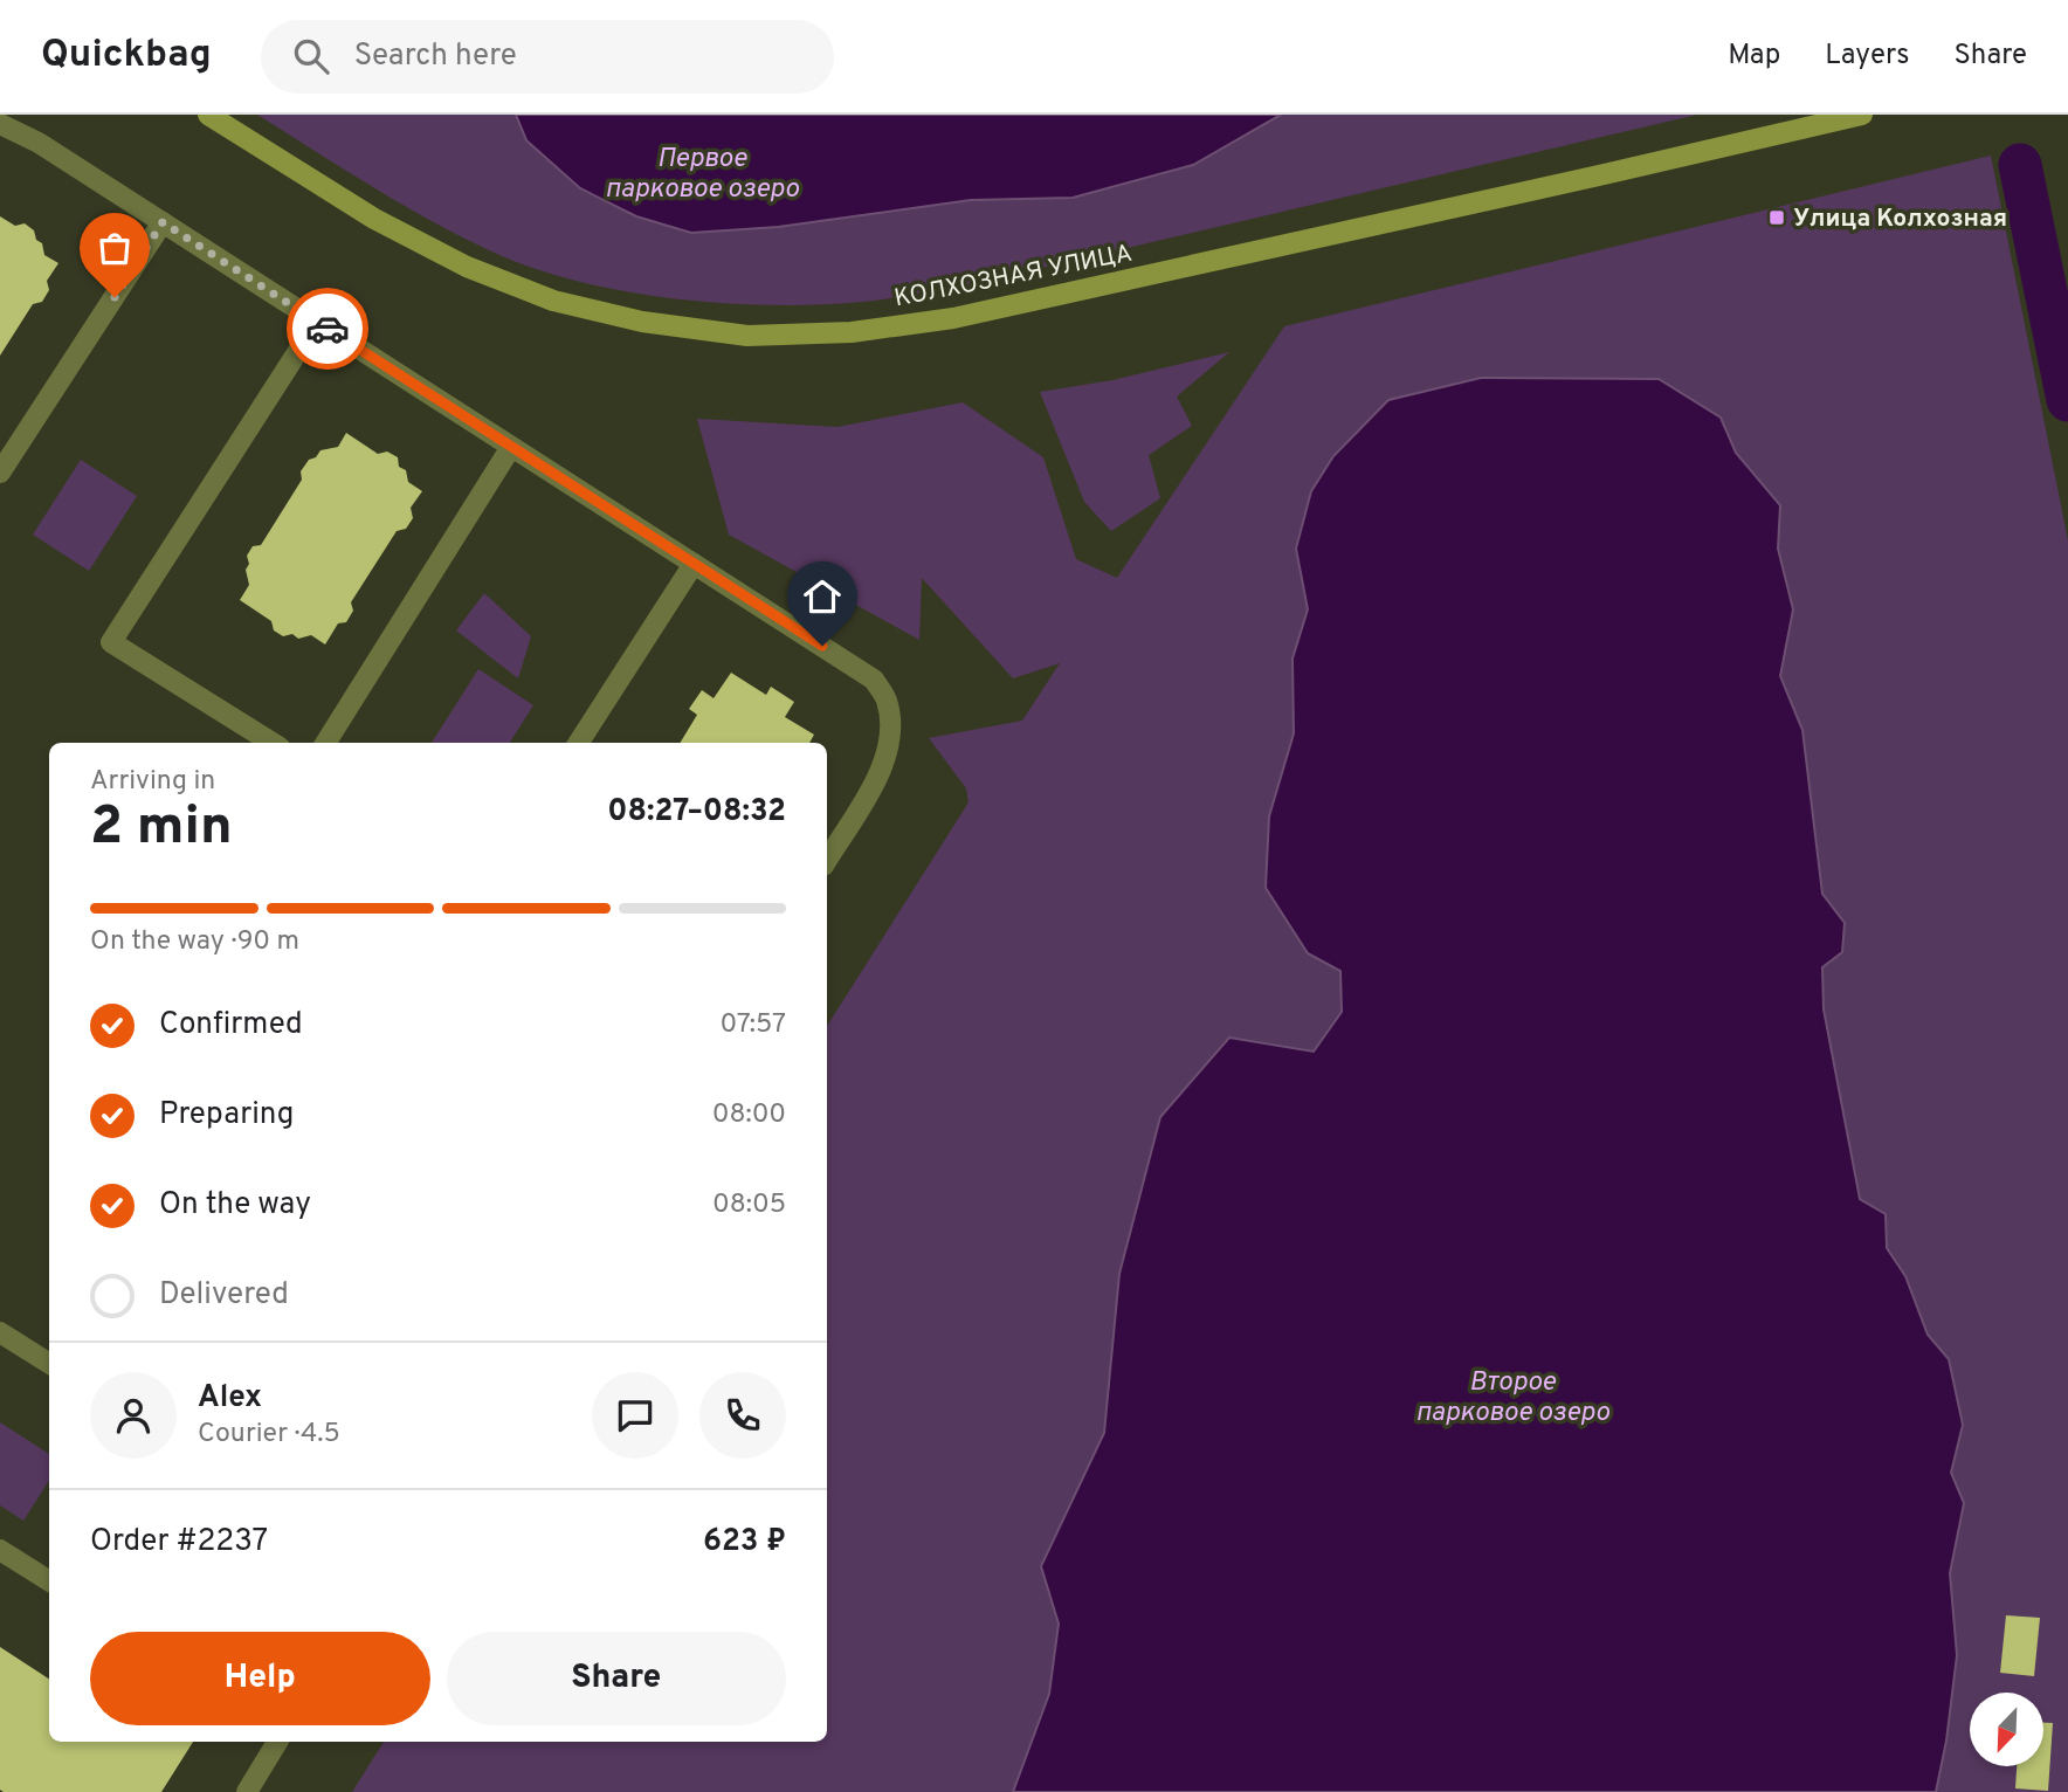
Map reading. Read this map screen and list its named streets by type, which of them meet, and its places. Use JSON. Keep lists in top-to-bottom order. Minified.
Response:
{"streets":{"main road":["КОЛХОЗНАЯ УЛИЦА"]},"water":["Первое парковое озеро","Второе парковое озеро"],"places":{"transit":["Улица Колхозная"]},"north":"bottom left","page":{"header":"Quickbag","search":"Search here","nav":["Map","Layers","Share"],"heading":["2 min","Arriving in","08:27–08:32"],"panel":["Alex","Courier · 4.5","Order #2237","623 ₽"],"bar":"On the way · 90 m","list":[["Confirmed","07:57"],["Preparing","08:00"],["On the way","08:05"],"Delivered"],"buttons":["Help","Share"]}}
